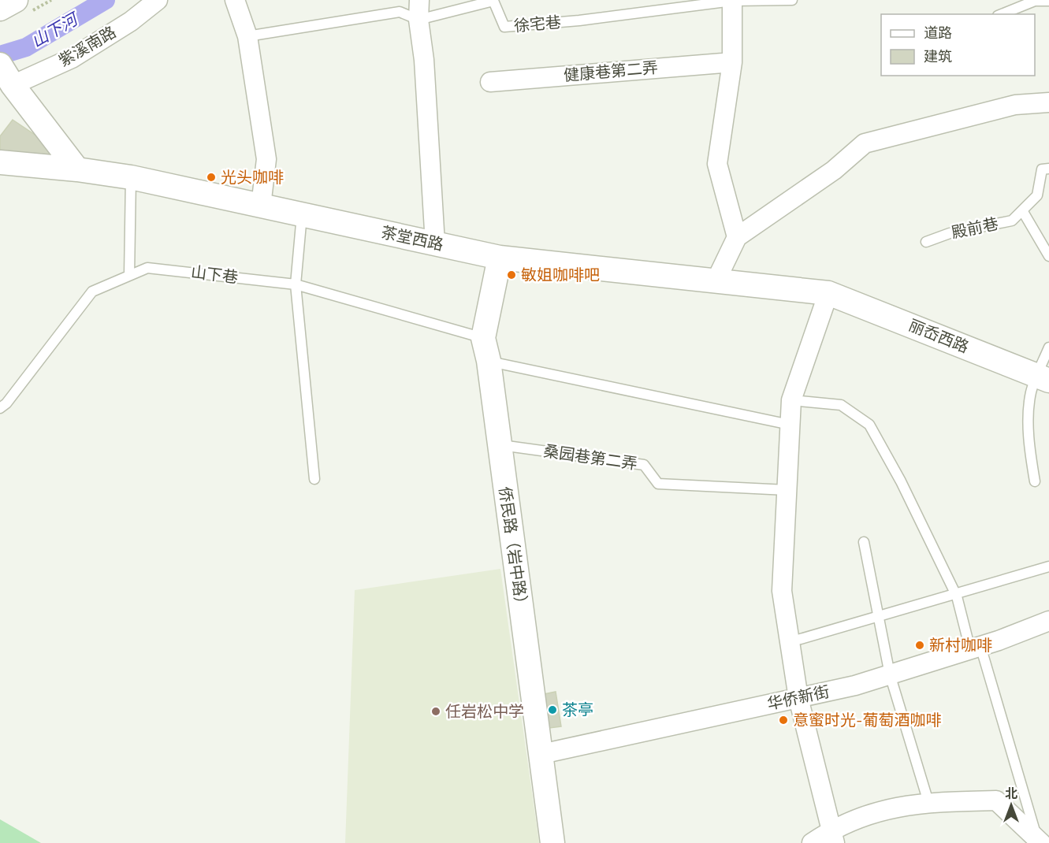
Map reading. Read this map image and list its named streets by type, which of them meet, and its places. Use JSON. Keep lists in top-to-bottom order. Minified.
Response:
{"streets":{"street":["紫溪南路","健康巷第二弄","茶堂西路","丽岙西路","侨民路（岩中路）","华侨新街"],"lane":["徐宅巷","殿前巷","山下巷","桑园巷第二弄"]},"crossings":[["茶堂西路","丽岙西路"],["茶堂西路","侨民路（岩中路）"],["山下巷","侨民路（岩中路）"],["桑园巷第二弄","侨民路（岩中路）"],["侨民路（岩中路）","华侨新街"]],"water":["山下河"],"places":["光头咖啡","敏姐咖啡吧","新村咖啡","茶亭","任岩松中学","意蜜时光-葡萄酒咖啡"],"legend":["道路","建筑"],"north":"top"}
